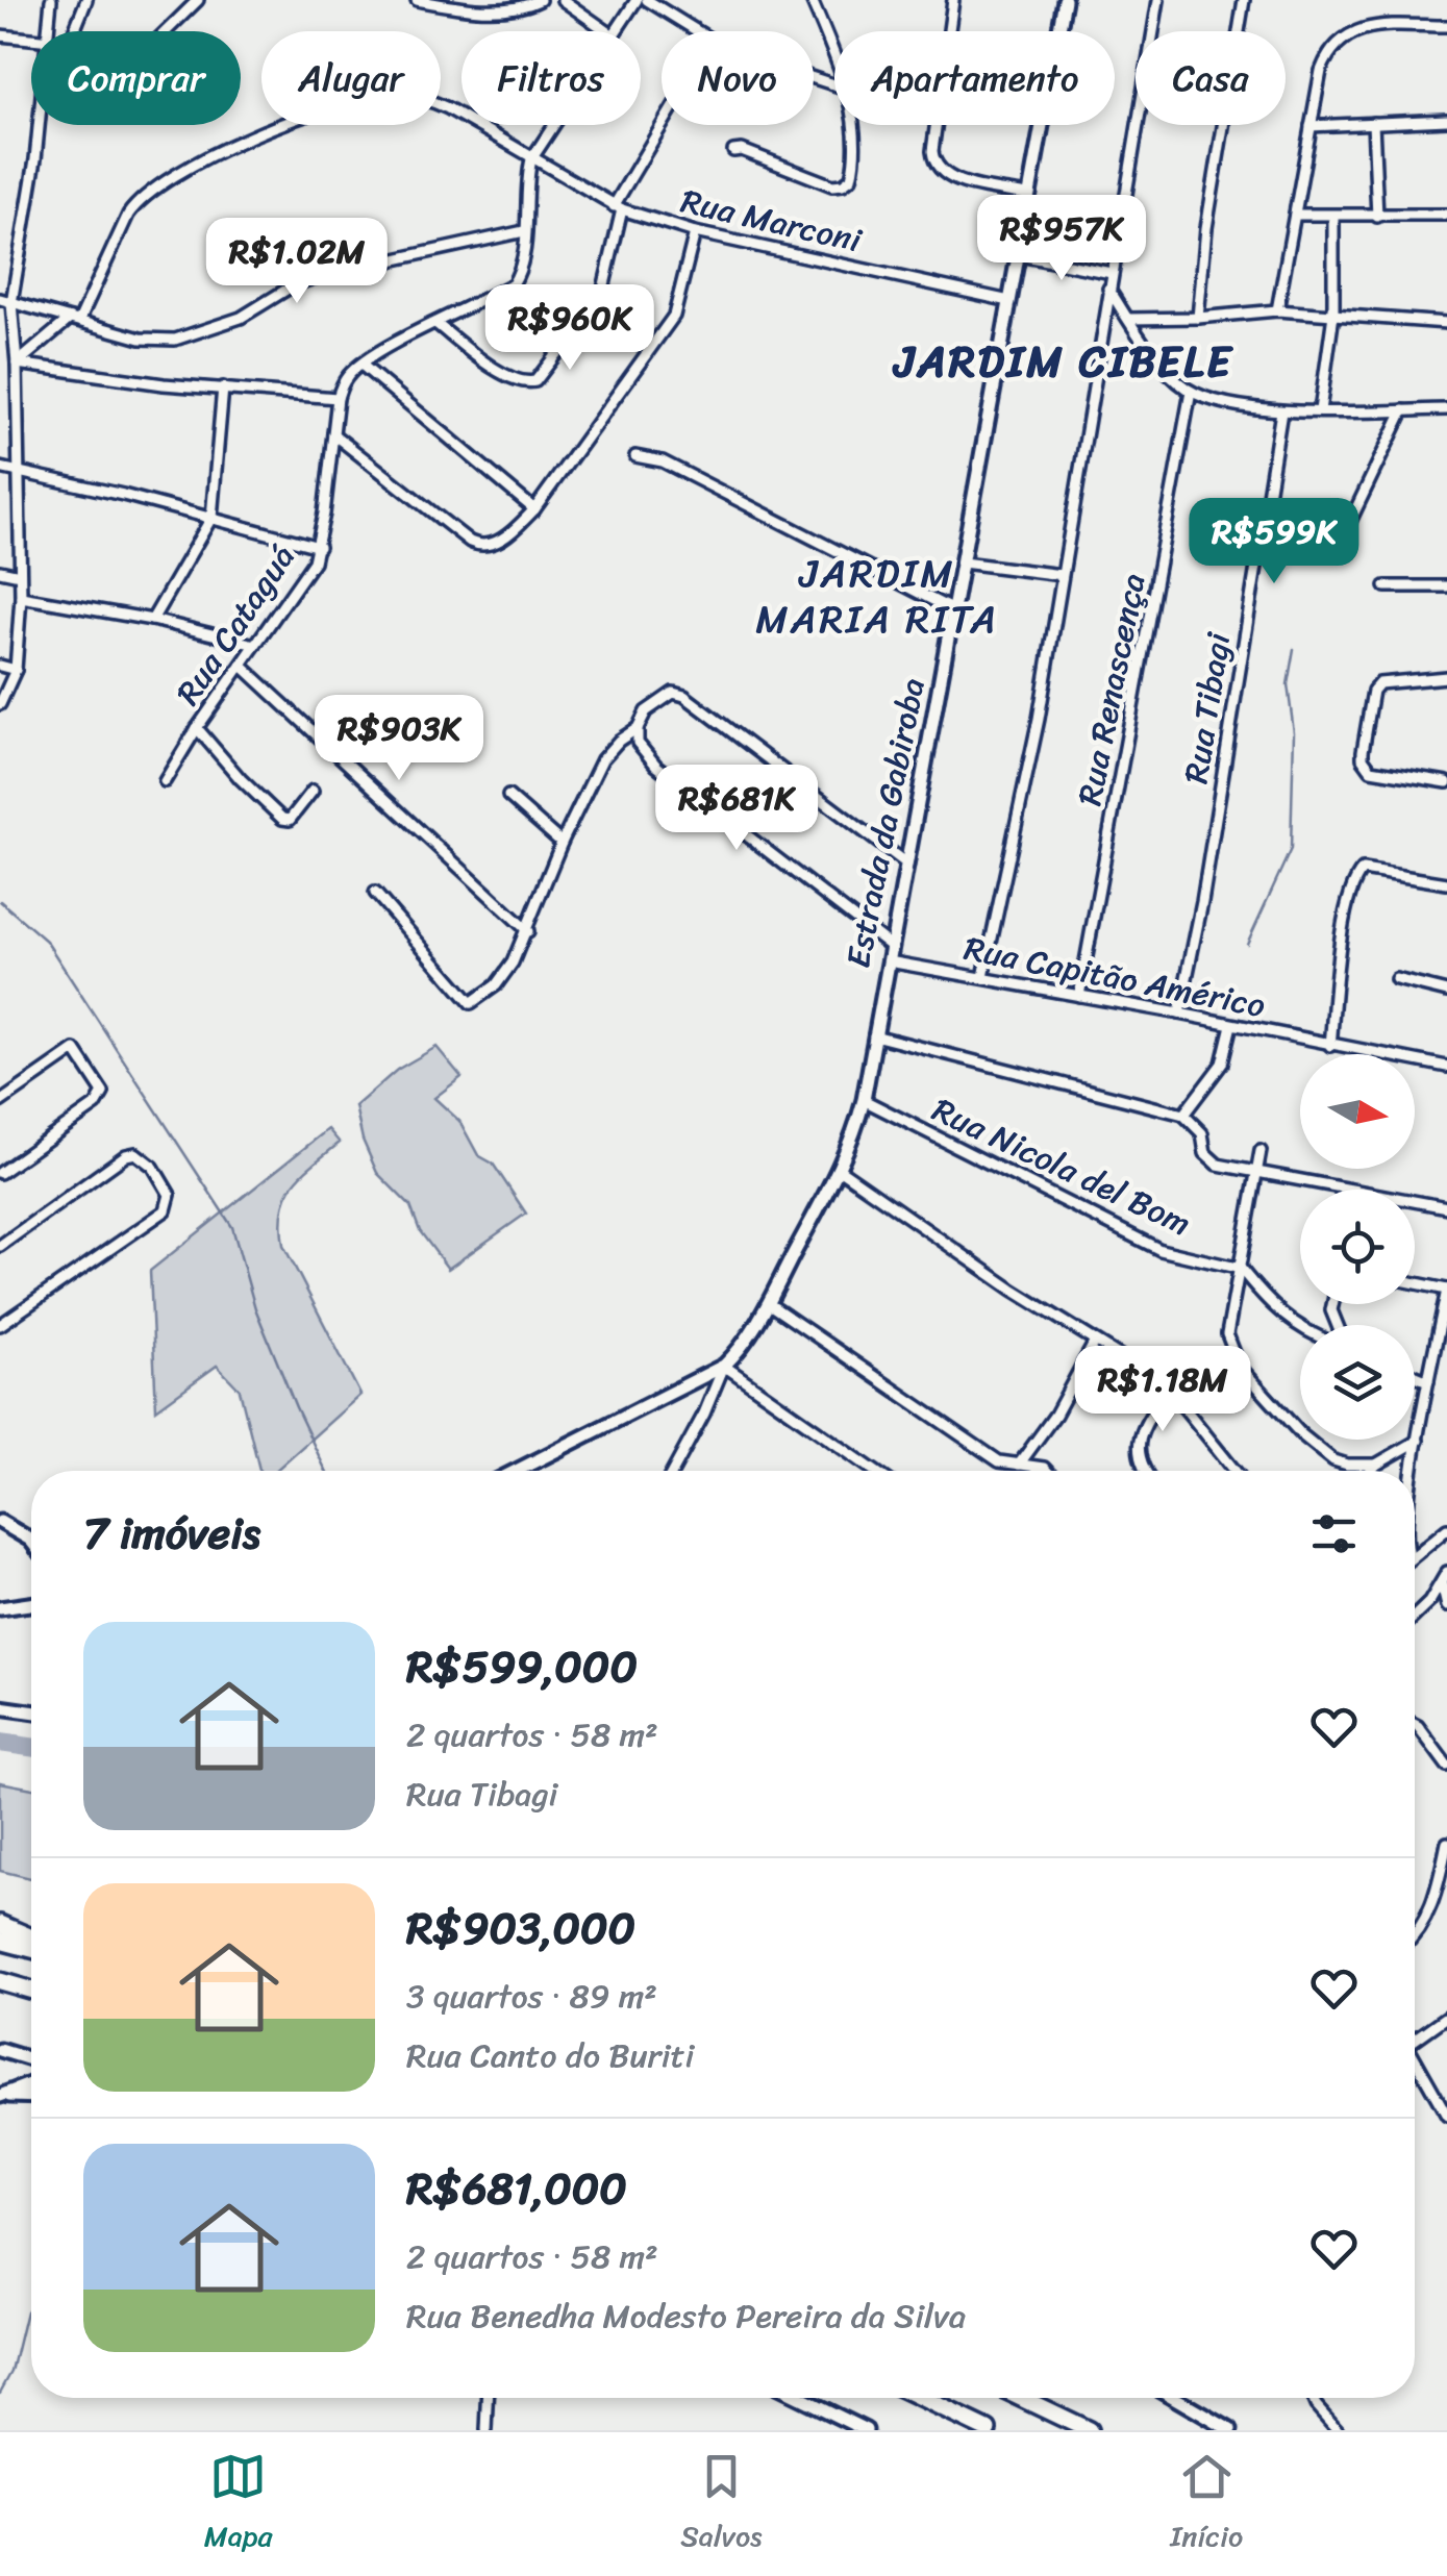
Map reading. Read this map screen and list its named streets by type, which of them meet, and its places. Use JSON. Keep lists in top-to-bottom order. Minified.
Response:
{"streets":{"main road":["Estrada da Gabiroba"],"street":["Rua Marconi","Rua Cataguá","Rua Renascença","Rua Tibagi","Rua Capitão Américo","Rua Nicola del Bom"]},"crossings":[["Rua Marconi","Rua Cataguá"],["Rua Marconi","Estrada da Gabiroba"],["Rua Renascença","Rua Capitão Américo"],["Rua Tibagi","Rua Capitão Américo"],["Estrada da Gabiroba","Rua Capitão Américo"],["Estrada da Gabiroba","Rua Nicola del Bom"]],"districts":["JARDIM CIBELE","JARDIM MARIA RITA"],"north":"right","page":{"chip":["Comprar","Alugar","Filtros","Novo","Apartamento","Casa"],"price":["R$957K","R$1.02M","R$960K","R$599K","R$903K","R$681K","R$1.18M"],"heading":"7 imóveis","list":[{"name":"R$599,000","note":"2 quartos · 58 m² · Rua Tibagi"},{"name":"R$903,000","note":"3 quartos · 89 m² · Rua Canto do Buriti"},{"name":"R$681,000","note":"2 quartos · 58 m² · Rua Benedha Modesto Pereira da Silva"}],"tabs":["Mapa","Salvos","Início"]}}
